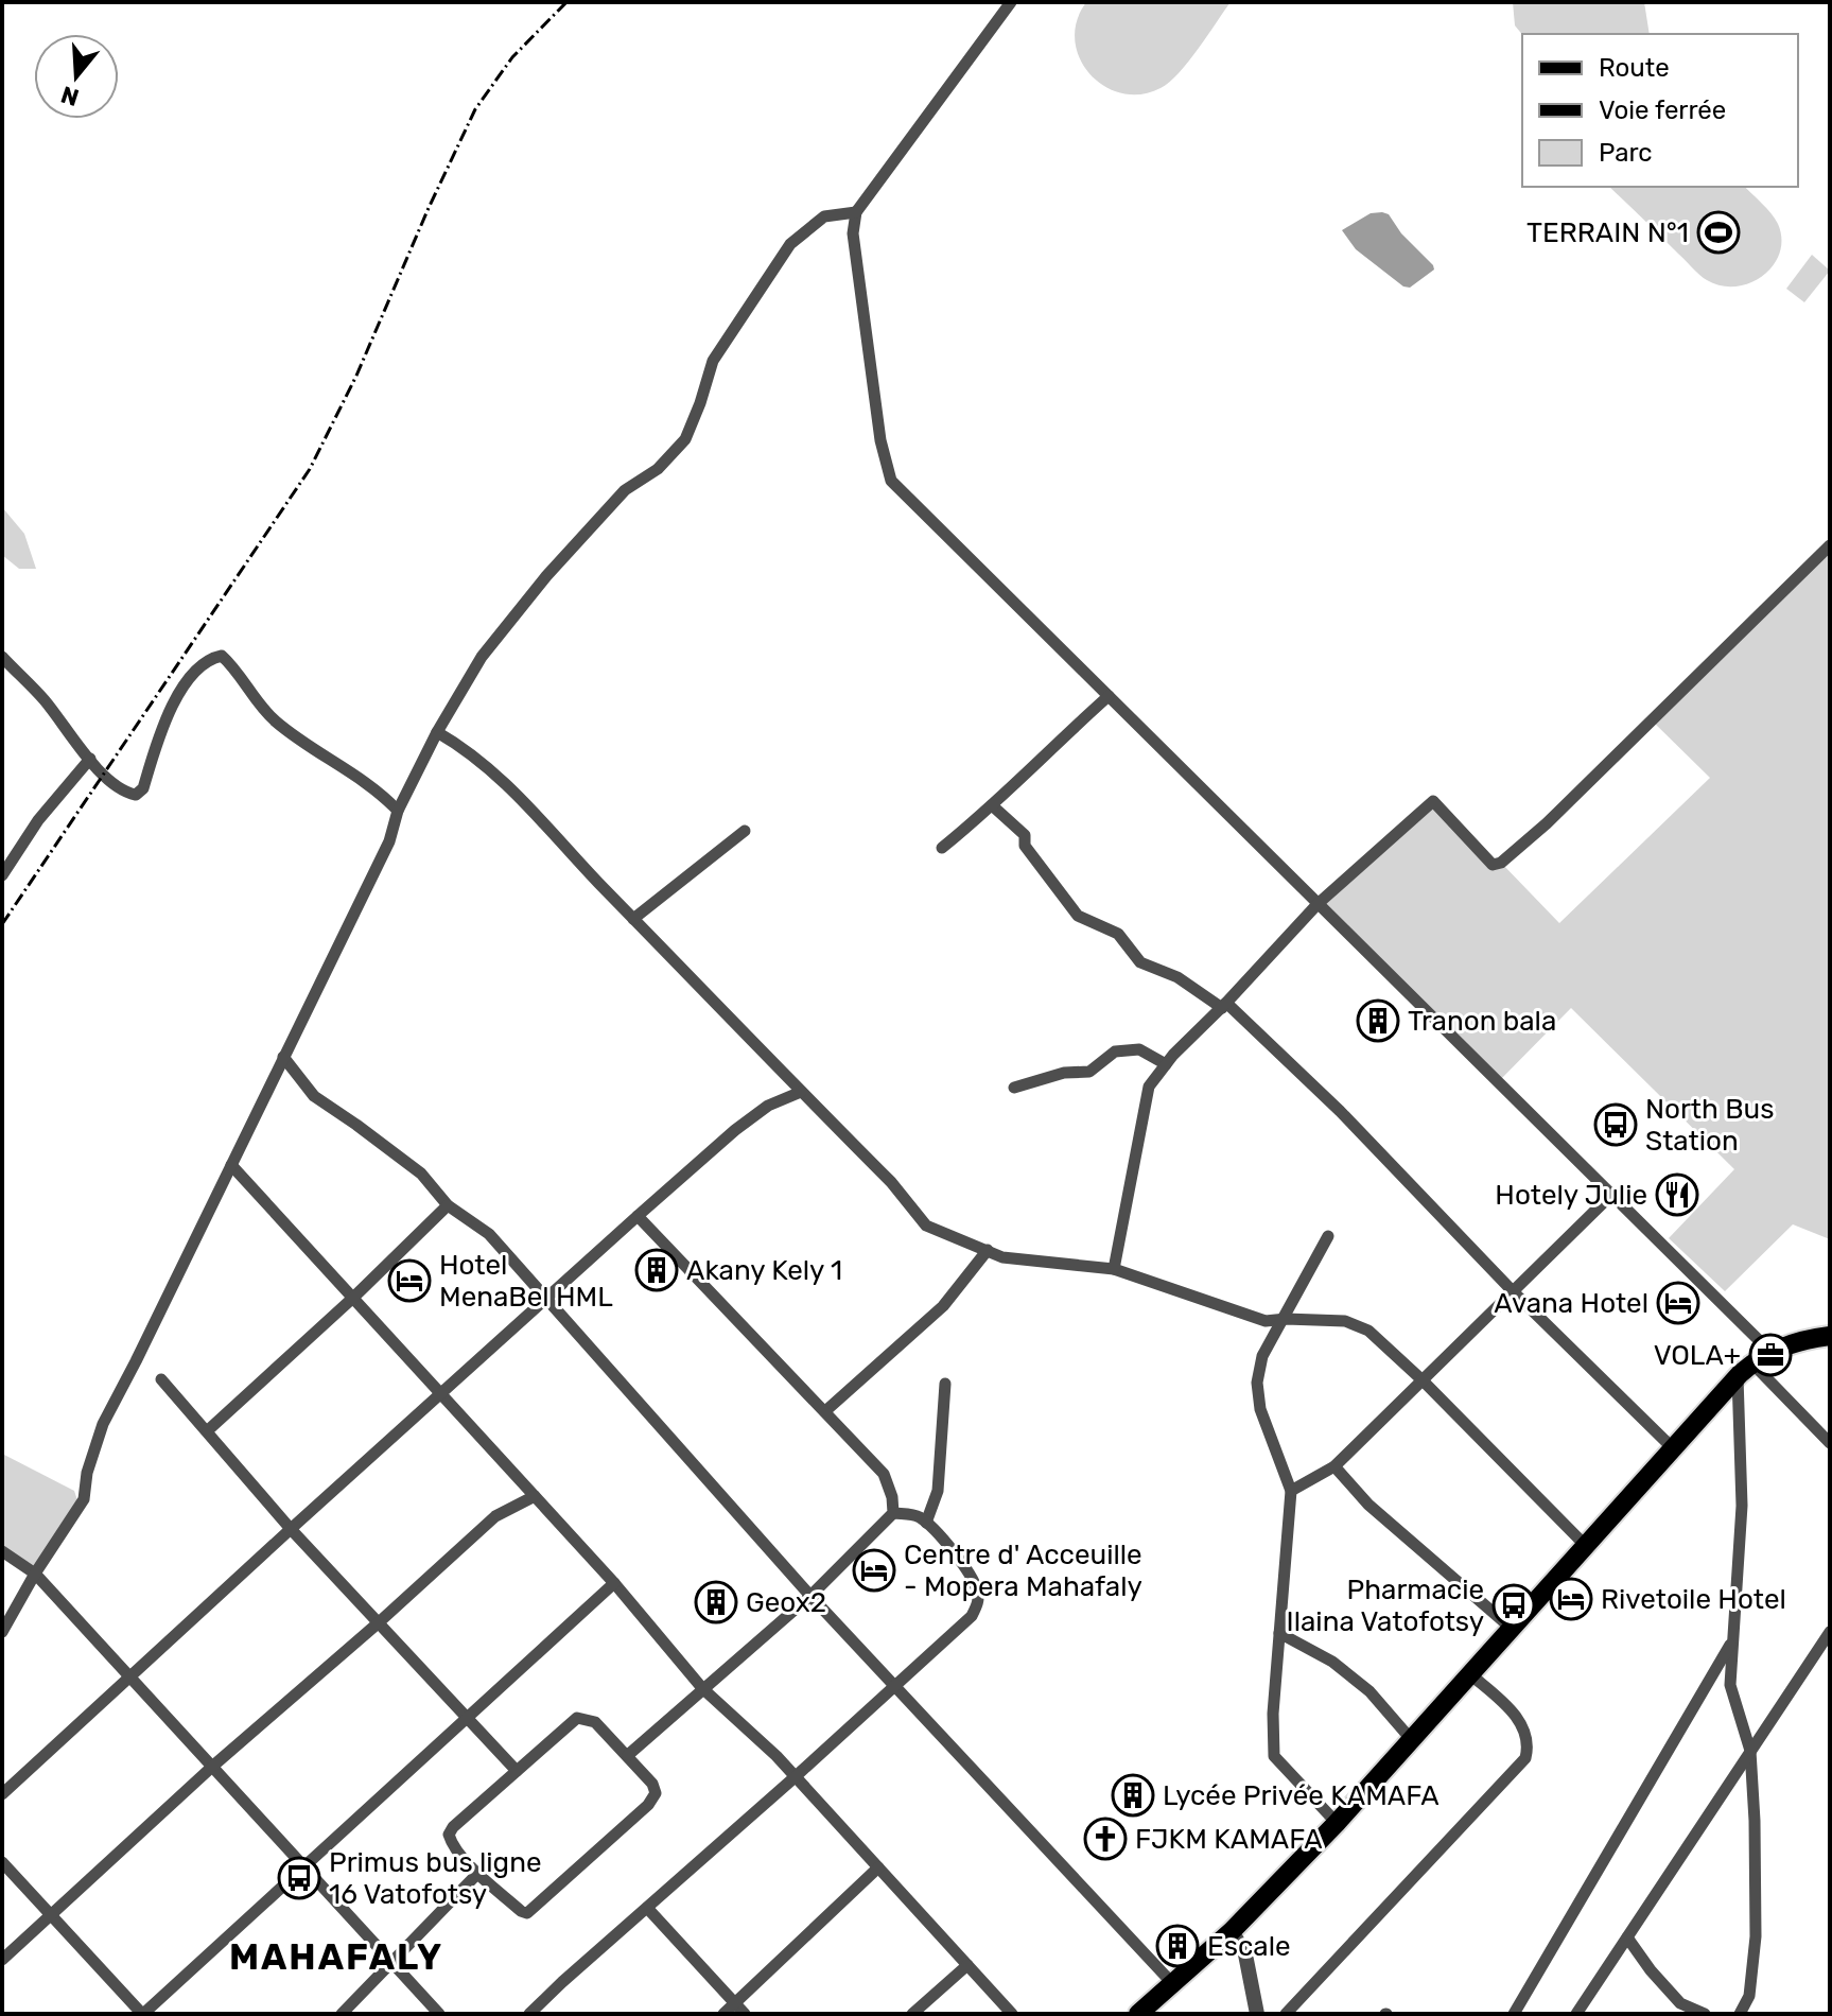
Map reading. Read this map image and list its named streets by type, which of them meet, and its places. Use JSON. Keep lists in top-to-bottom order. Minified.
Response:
{"districts":["MAHAFALY"],"places":{"sports":["TERRAIN N°1"],"building":["Tranon bala","Akany Kely 1","Geox2","Lycée Privée KAMAFA","Escale"],"bus stop":["North Bus Station","Pharmacie Ilaina Vatofotsy","Primus bus ligne 16 Vatofotsy"],"restaurant":["Hotely Julie"],"hotel":["Hotel MenaBel HML","Avana Hotel","Centre d' Acceuille - Mopera Mahafaly","Rivetoile Hotel"],"office":["VOLA+"],"church":["FJKM KAMAFA"]},"legend":["Route","Voie ferrée","Parc"],"north":"bottom"}
